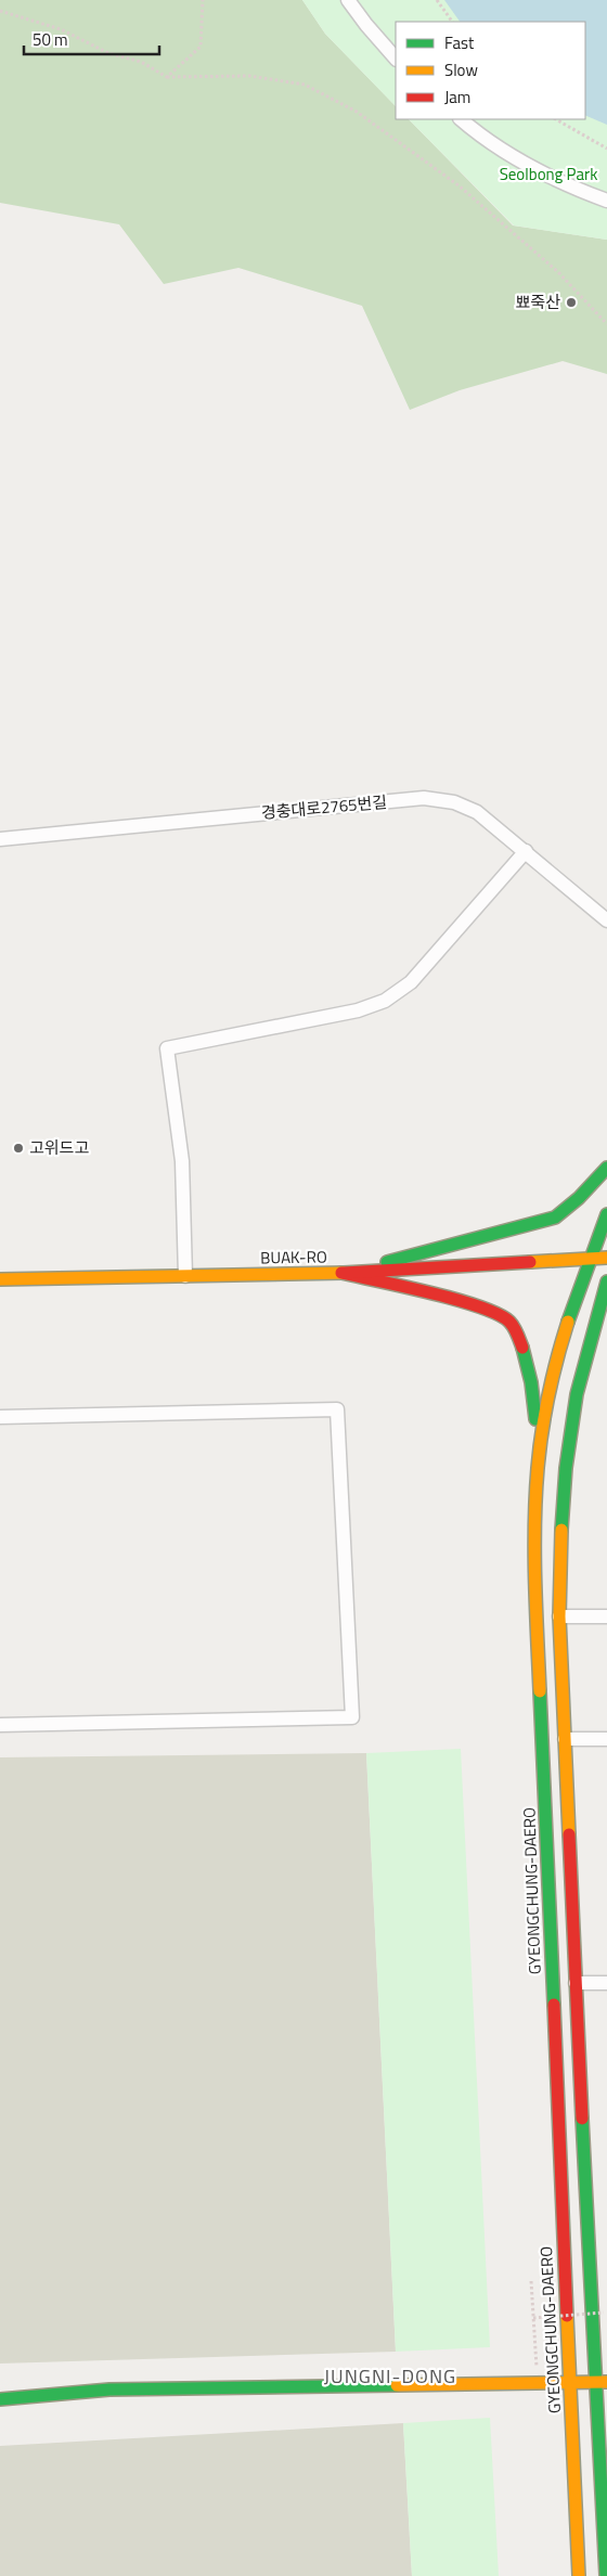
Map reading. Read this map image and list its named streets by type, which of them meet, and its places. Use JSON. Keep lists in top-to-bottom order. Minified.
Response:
{"streets":{"main road":["BUAK-RO","GYEONGCHUNG-DAERO"],"street":["경충대로2765번길"]},"crossings":[["BUAK-RO","GYEONGCHUNG-DAERO"]],"districts":["JUNGNI-DONG"],"parks":["Seolbong Park"],"places":["뾰죽산","고위드고"],"legend":["Fast","Slow","Jam"],"scale_bar":"50 m"}
